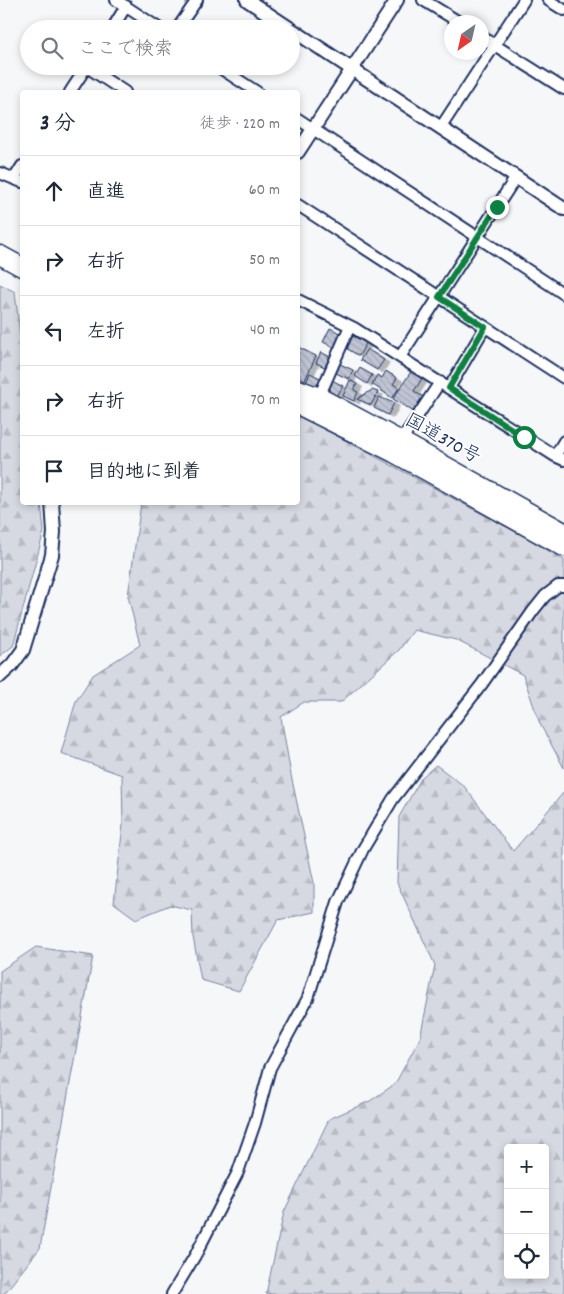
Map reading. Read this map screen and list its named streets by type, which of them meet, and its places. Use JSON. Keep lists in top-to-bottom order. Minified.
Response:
{"streets":{"highway":["国道370号"]},"north":"bottom left","page":{"search":"ここで検索","heading":["3 分","徒歩 · 220 m"],"list":[["直進","60 m"],["右折","50 m"],["左折","40 m"],["右折","70 m"],"目的地に到着"],"map_buttons":["+","−"]}}
